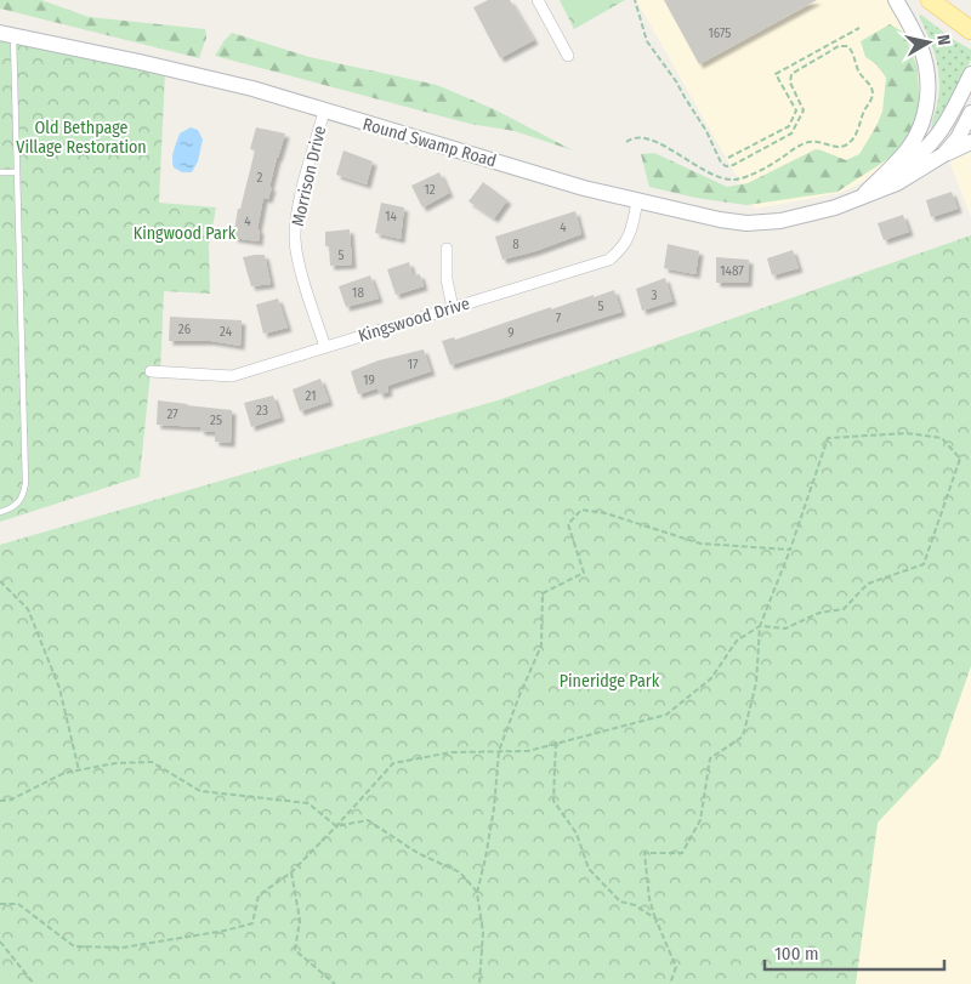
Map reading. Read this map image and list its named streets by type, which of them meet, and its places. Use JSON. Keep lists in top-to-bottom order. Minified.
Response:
{"streets":{"main road":["Round Swamp Road"],"street":["Morrison Drive","Kingswood Drive"]},"crossings":[["Round Swamp Road","Morrison Drive"],["Round Swamp Road","Kingswood Drive"],["Morrison Drive","Kingswood Drive"]],"parks":["Old Bethpage Village Restoration","Kingwood Park","Pineridge Park"],"house_numbers":["1675","2","12","14","4","4","8","5","1487","18","3","5","7","26","24","9","17","19","21","23","27","25"],"scale_bar":"100 m","north":"right"}
